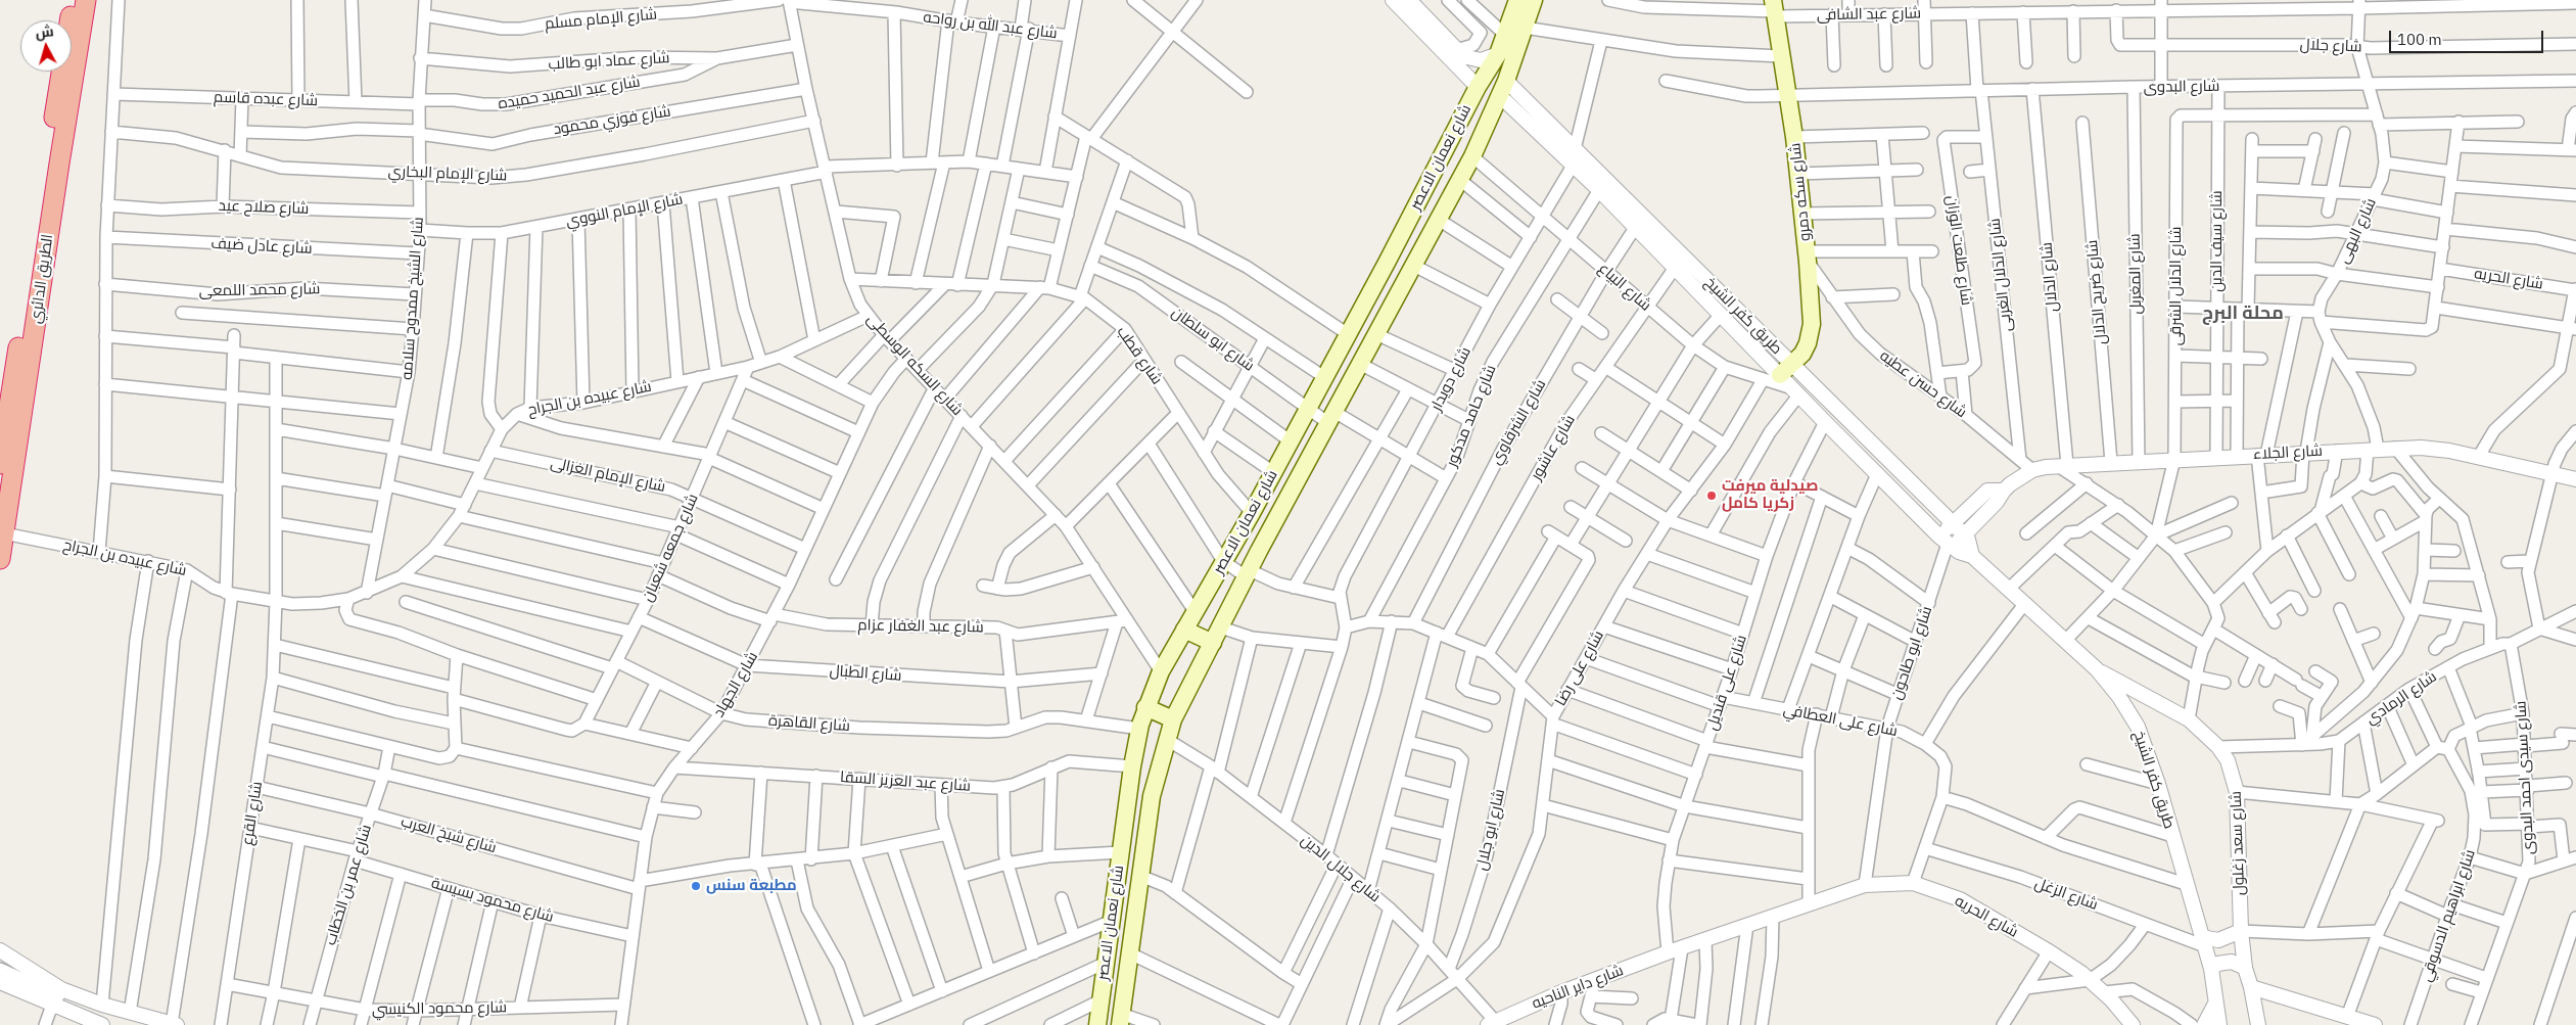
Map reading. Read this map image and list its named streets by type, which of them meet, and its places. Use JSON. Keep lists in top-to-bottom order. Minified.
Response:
{"streets":{"highway":["الطريق الدائري"],"main road":["شارع نعمان الاعصر","شارع سكه دمرو"],"street":["شارع عبد الشافى","شارع الإمام مسلم","شارع عبد الله بن رواحه","شارع جلال","شارع عماد ابو طالب","شارع البدوى","شارع عبد الحميد حميده","شارع عبده قاسم","شارع فوزي محمود","شارع الإمام البخاري","شارع صلاح عيد","شارع الإمام النووي","شارع البهى","شارع سيف الدين","شارع عادل ضيف","شارع طلعت الوزان","شارع المغربل","شارع الدلال الغربى","شارع الدلال","شارع الحريه","شارع الدلال الشرقى","شارع البياع","شارع محمد اللمعى","شارع ضريح الدلال","شارع الشيخ ممدوح سلامه","طريق كفر الشيخ","شارع ابو سلطان","شارع قطب","شارع السكه الوسطى","شارع دويدار","شارع حسن عطيه","شارع عبيده بن الجراح","شارع حامد مدكور","شارع الشرقاوي","شارع عاشور","شارع الجلاء","شارع الإمام الغزالى","شارع جمعه شعبان","شارع عبد الغفار عزام","شارع ابو طاحون","شارع على رضا","شارع الطبال","شارع على قنديل","شارع الجهاد","شارع الرمادي","شارع على العطافي","شارع القاهرة","شارع سيدى احمد البدوى","شارع عبد العزيز السقا","شارع القرع","شارع ابو جلال","شارع شيخ العرب","شارع سعد زغلول","شارع جلال الدين","شارع عمر بن الخطاب","شارع الزغل","شارع محمود بسيسة","شارع ابراهيم الدسوقي","شارع داير الناحيه","شارع محمود الكنيسي"]},"crossings":[["شارع عبد الشافى","شارع جلال"],["شارع عبد الشافى","شارع سكه دمرو"],["شارع عبد الشافى","شارع البهى"],["شارع عبد الشافى","شارع الدلال الغربى"],["شارع الإمام مسلم","شارع عبد الله بن رواحه"],["شارع الإمام مسلم","شارع الشيخ ممدوح سلامه"],["شارع الإمام مسلم","شارع السكه الوسطى"],["شارع عبد الله بن رواحه","شارع السكه الوسطى"],["شارع جلال","شارع البهى"],["شارع عماد ابو طالب","شارع عبد الحميد حميده"],["شارع عماد ابو طالب","شارع الشيخ ممدوح سلامه"],["شارع عماد ابو طالب","شارع السكه الوسطى"],["شارع البدوى","شارع سكه دمرو"],["شارع البدوى","شارع البهى"],["شارع البدوى","شارع سيف الدين"],["شارع البدوى","شارع المغربل"],["شارع البدوى","شارع الدلال الغربى"],["شارع البدوى","شارع الدلال"],["شارع عبد الحميد حميده","شارع عبده قاسم"],["شارع عبد الحميد حميده","شارع الشيخ ممدوح سلامه"],["شارع عبده قاسم","شارع الشيخ ممدوح سلامه"],["شارع فوزي محمود","شارع الشيخ ممدوح سلامه"],["شارع فوزي محمود","شارع السكه الوسطى"],["شارع نعمان الاعصر","شارع البياع"],["شارع نعمان الاعصر","طريق كفر الشيخ"],["شارع نعمان الاعصر","شارع ابو سلطان"],["شارع نعمان الاعصر","شارع قطب"],["شارع نعمان الاعصر","شارع السكه الوسطى"],["شارع نعمان الاعصر","شارع القاهرة"],["شارع نعمان الاعصر","شارع عبد العزيز السقا"],["شارع نعمان الاعصر","شارع جلال الدين"],["شارع الإمام البخاري","شارع الشيخ ممدوح سلامه"],["شارع الإمام البخاري","شارع السكه الوسطى"],["شارع سكه دمرو","طريق كفر الشيخ"],["شارع سكه دمرو","شارع حسن عطيه"],["شارع صلاح عيد","شارع الشيخ ممدوح سلامه"],["شارع الإمام النووي","شارع الشيخ ممدوح سلامه"],["شارع الإمام النووي","شارع السكه الوسطى"],["شارع سيف الدين","شارع الدلال الشرقى"],["شارع سيف الدين","شارع الجلاء"],["شارع عادل ضيف","شارع الشيخ ممدوح سلامه"],["شارع طلعت الوزان","شارع الدلال الغربى"],["شارع المغربل","شارع الجلاء"],["شارع الدلال الغربى","شارع حسن عطيه"],["شارع الدلال","شارع الجلاء"],["الطريق الدائري","شارع عبيده بن الجراح"],["شارع الحريه","شارع ابو طاحون"],["شارع الحريه","شارع على قنديل"],["شارع الحريه","شارع على العطافي"],["شارع الحريه","شارع داير الناحيه"],["شارع الدلال الشرقى","شارع الجلاء"],["شارع البياع","طريق كفر الشيخ"],["شارع البياع","شارع دويدار"],["شارع البياع","شارع حامد مدكور"],["شارع البياع","شارع الشرقاوي"],["شارع البياع","شارع عاشور"],["شارع البياع","شارع على رضا"],["شارع محمد اللمعى","شارع الشيخ ممدوح سلامه"],["شارع ضريح الدلال","شارع الجلاء"],["شارع الشيخ ممدوح سلامه","شارع عبيده بن الجراح"],["طريق كفر الشيخ","شارع دويدار"],["طريق كفر الشيخ","شارع حامد مدكور"],["طريق كفر الشيخ","شارع الشرقاوي"],["طريق كفر الشيخ","شارع عاشور"],["طريق كفر الشيخ","شارع الجلاء"],["طريق كفر الشيخ","شارع ابو طاحون"],["طريق كفر الشيخ","شارع على قنديل"],["طريق كفر الشيخ","شارع سعد زغلول"],["طريق كفر الشيخ","شارع الزغل"],["شارع ابو سلطان","شارع دويدار"],["شارع ابو سلطان","شارع حامد مدكور"],["شارع قطب","شارع السكه الوسطى"],["شارع السكه الوسطى","شارع عبيده بن الجراح"],["شارع السكه الوسطى","شارع عبد الغفار عزام"],["شارع السكه الوسطى","شارع الجهاد"],["شارع حسن عطيه","شارع الجلاء"],["شارع عبيده بن الجراح","شارع الإمام الغزالى"],["شارع عبيده بن الجراح","شارع جمعه شعبان"],["شارع عبيده بن الجراح","شارع القرع"],["شارع عاشور","شارع جلال الدين"],["شارع الجلاء","شارع ابو طاحون"],["شارع الإمام الغزالى","شارع جمعه شعبان"],["شارع الإمام الغزالى","شارع الجهاد"],["شارع جمعه شعبان","شارع عبد الغفار عزام"],["شارع جمعه شعبان","شارع الطبال"],["شارع جمعه شعبان","شارع القاهرة"],["شارع عبد الغفار عزام","شارع الجهاد"],["شارع ابو طاحون","شارع على العطافي"],["شارع على رضا","شارع على العطافي"],["شارع على رضا","شارع جلال الدين"],["شارع الطبال","شارع الجهاد"],["شارع على قنديل","شارع على العطافي"],["شارع على قنديل","شارع داير الناحيه"],["شارع الجهاد","شارع القاهرة"],["شارع الجهاد","شارع عبد العزيز السقا"],["شارع الجهاد","شارع شيخ العرب"],["شارع الجهاد","شارع محمود بسيسة"],["شارع الجهاد","شارع محمود الكنيسي"],["شارع الرمادي","شارع سيدى احمد البدوى"],["شارع الرمادي","شارع ابراهيم الدسوقي"],["شارع على العطافي","شارع الزغل"],["شارع القرع","شارع شيخ العرب"],["شارع القرع","شارع محمود بسيسة"],["شارع القرع","شارع محمود الكنيسي"],["شارع ابو جلال","شارع جلال الدين"],["شارع شيخ العرب","شارع عمر بن الخطاب"],["شارع جلال الدين","شارع داير الناحيه"],["شارع عمر بن الخطاب","شارع محمود بسيسة"],["شارع عمر بن الخطاب","شارع محمود الكنيسي"]],"districts":["محلة البرج"],"places":["صيدلية ميرفت زكريا كامل","مطبعة سنس"],"scale_bar":"100 m","north":"top"}
